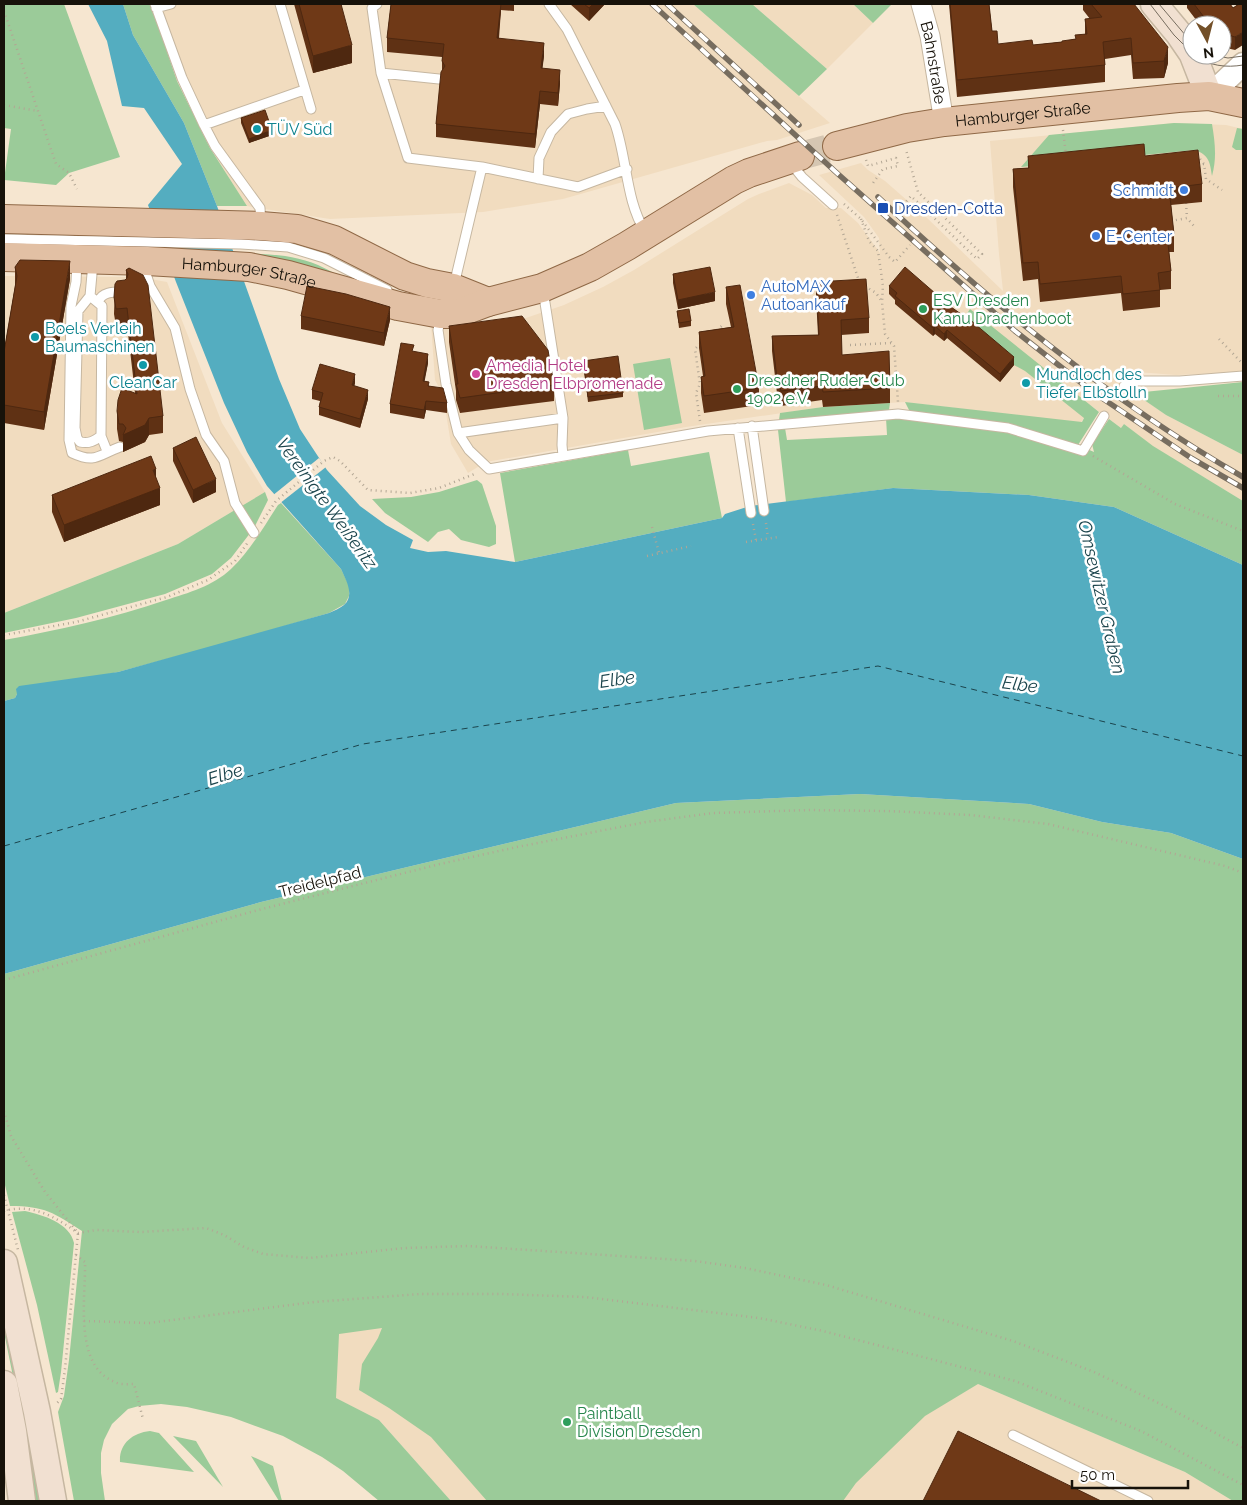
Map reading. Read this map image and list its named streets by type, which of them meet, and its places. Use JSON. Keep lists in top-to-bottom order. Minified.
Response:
{"streets":{"main road":["Hamburger Straße"],"street":["Bahnstraße"],"path":["Treidelpfad"]},"crossings":[["Bahnstraße","Hamburger Straße"]],"water":["Vereinigte Weißeritz","Omsewitzer Graben","Elbe"],"places":{"other":["TÜV Süd","Schmidt","E-Center","AutoMAX Autoankauf","ESV Dresden Kanu Drachenboot","Boels Verleih Baumaschinen","CleanCar","Amedia Hotel Dresden Elbpromenade","Mundloch des Tiefer Elbstolln","Dresdner Ruder-Club 1902 e.V.","Paintball Division Dresden"],"transit":["Dresden-Cotta"]},"scale_bar":"50 m","north":"bottom"}
